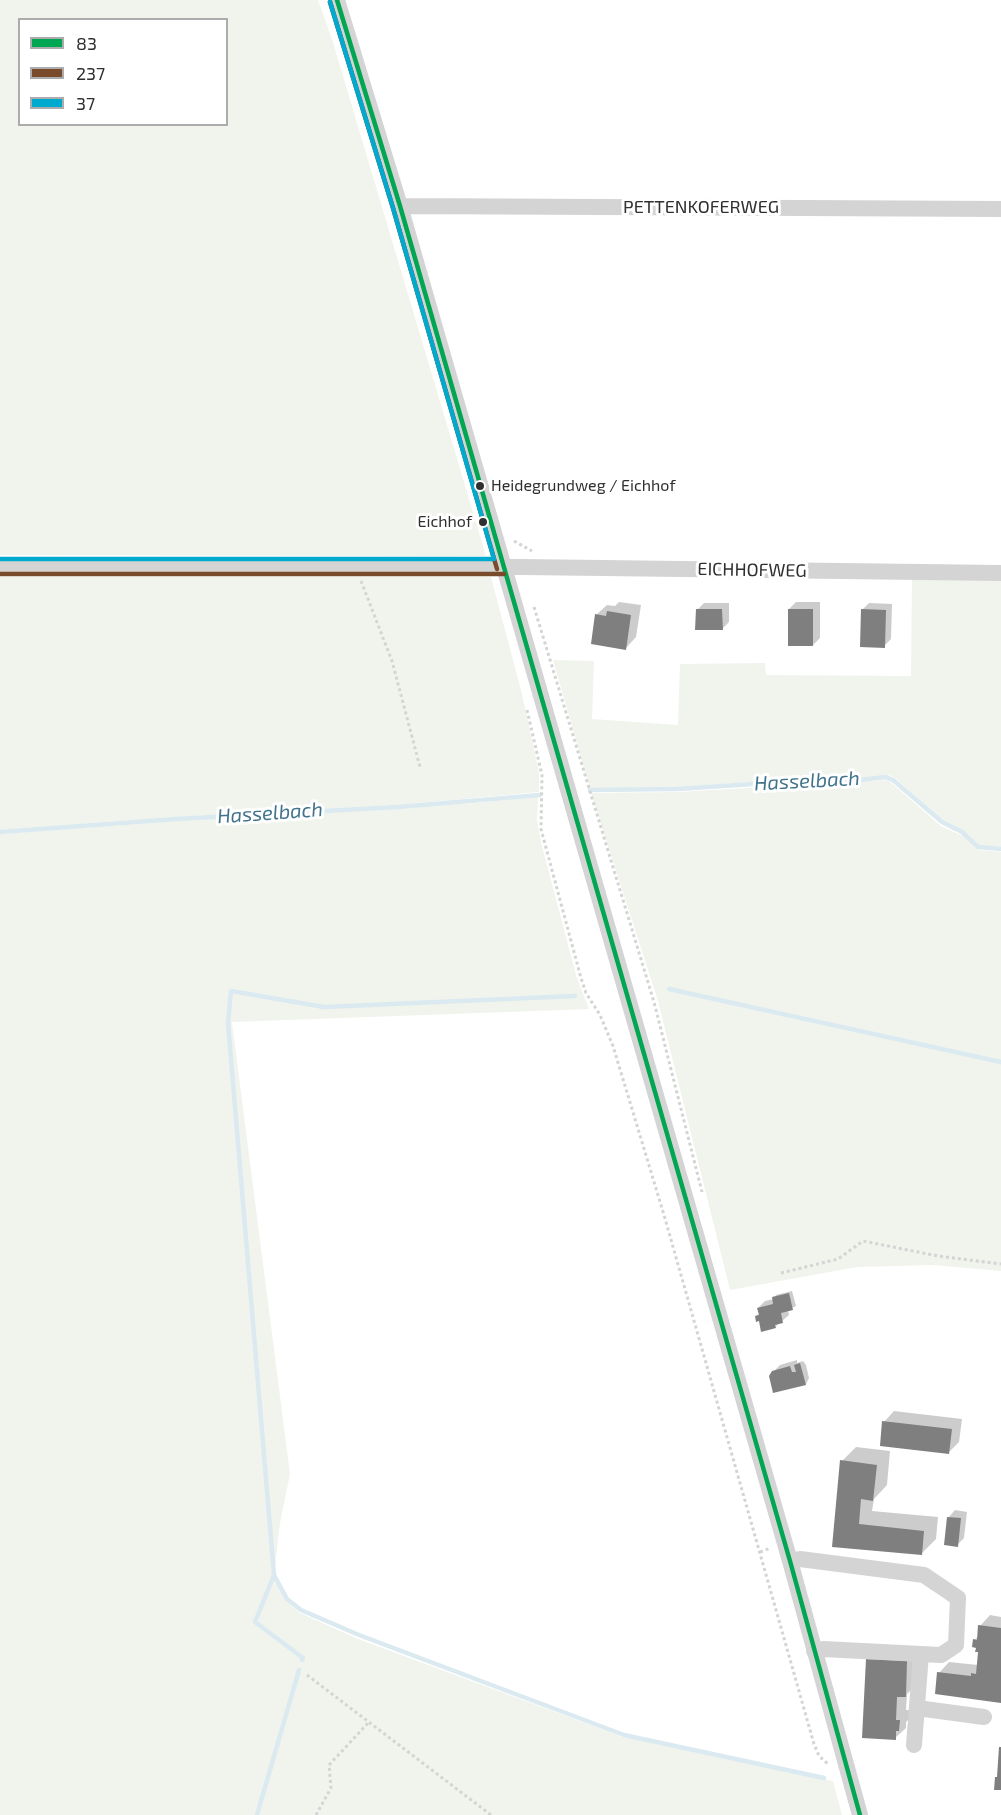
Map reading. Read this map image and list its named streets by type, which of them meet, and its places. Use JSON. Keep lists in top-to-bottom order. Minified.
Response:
{"streets":{"street":["PETTENKOFERWEG","EICHHOFWEG"]},"water":["Hasselbach"],"places":["Heidegrundweg / Eichhof","Eichhof"],"lines":["transit line 83","transit line 237","transit line 37"],"legend":["83","237","37"]}
